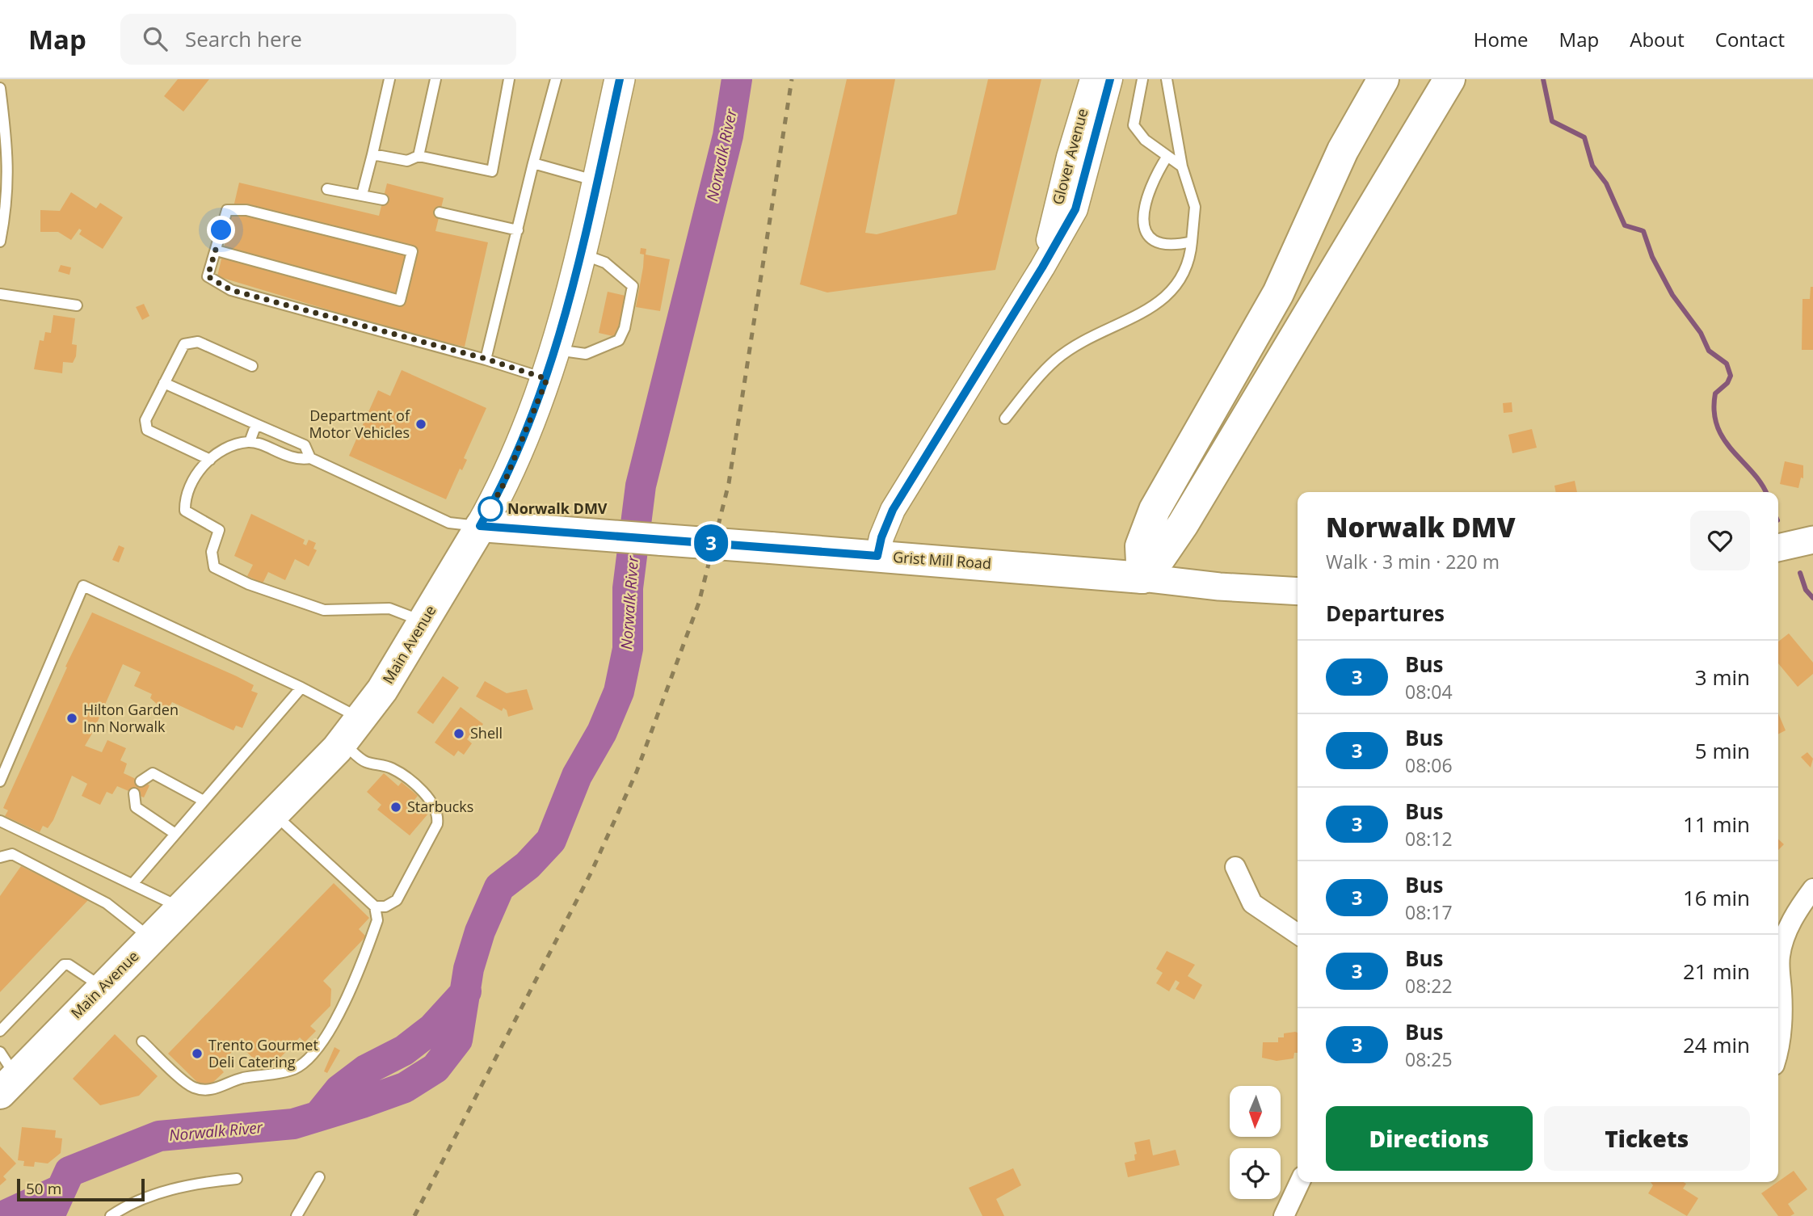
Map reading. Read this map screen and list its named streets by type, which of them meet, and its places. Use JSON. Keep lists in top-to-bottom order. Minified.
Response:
{"streets":{"highway":["Grist Mill Road","Main Avenue"],"street":["Glover Avenue"]},"crossings":[["Glover Avenue","Grist Mill Road"],["Grist Mill Road","Main Avenue"]],"water":["Norwalk River"],"places":["Department of Motor Vehicles","Norwalk DMV","Hilton Garden Inn Norwalk","Shell","Starbucks","Trento Gourmet Deli Catering"],"lines":["bus line 3"],"scale_bar":"50 m","north":"bottom","page":{"header":"Map","search":"Search here","nav":["Home","Map","About","Contact"],"on_map":"3","heading":[["Norwalk DMV","Walk · 3 min · 220 m"],"Departures"],"list":[{"mark":"3","name":"Bus","note":"08:04","value":"3 min"},{"mark":"3","name":"Bus","note":"08:06","value":"5 min"},{"mark":"3","name":"Bus","note":"08:12","value":"11 min"},{"mark":"3","name":"Bus","note":"08:17","value":"16 min"},{"mark":"3","name":"Bus","note":"08:22","value":"21 min"},{"mark":"3","name":"Bus","note":"08:25","value":"24 min"}],"buttons":["Directions","Tickets"],"scale":"50 m"}}
